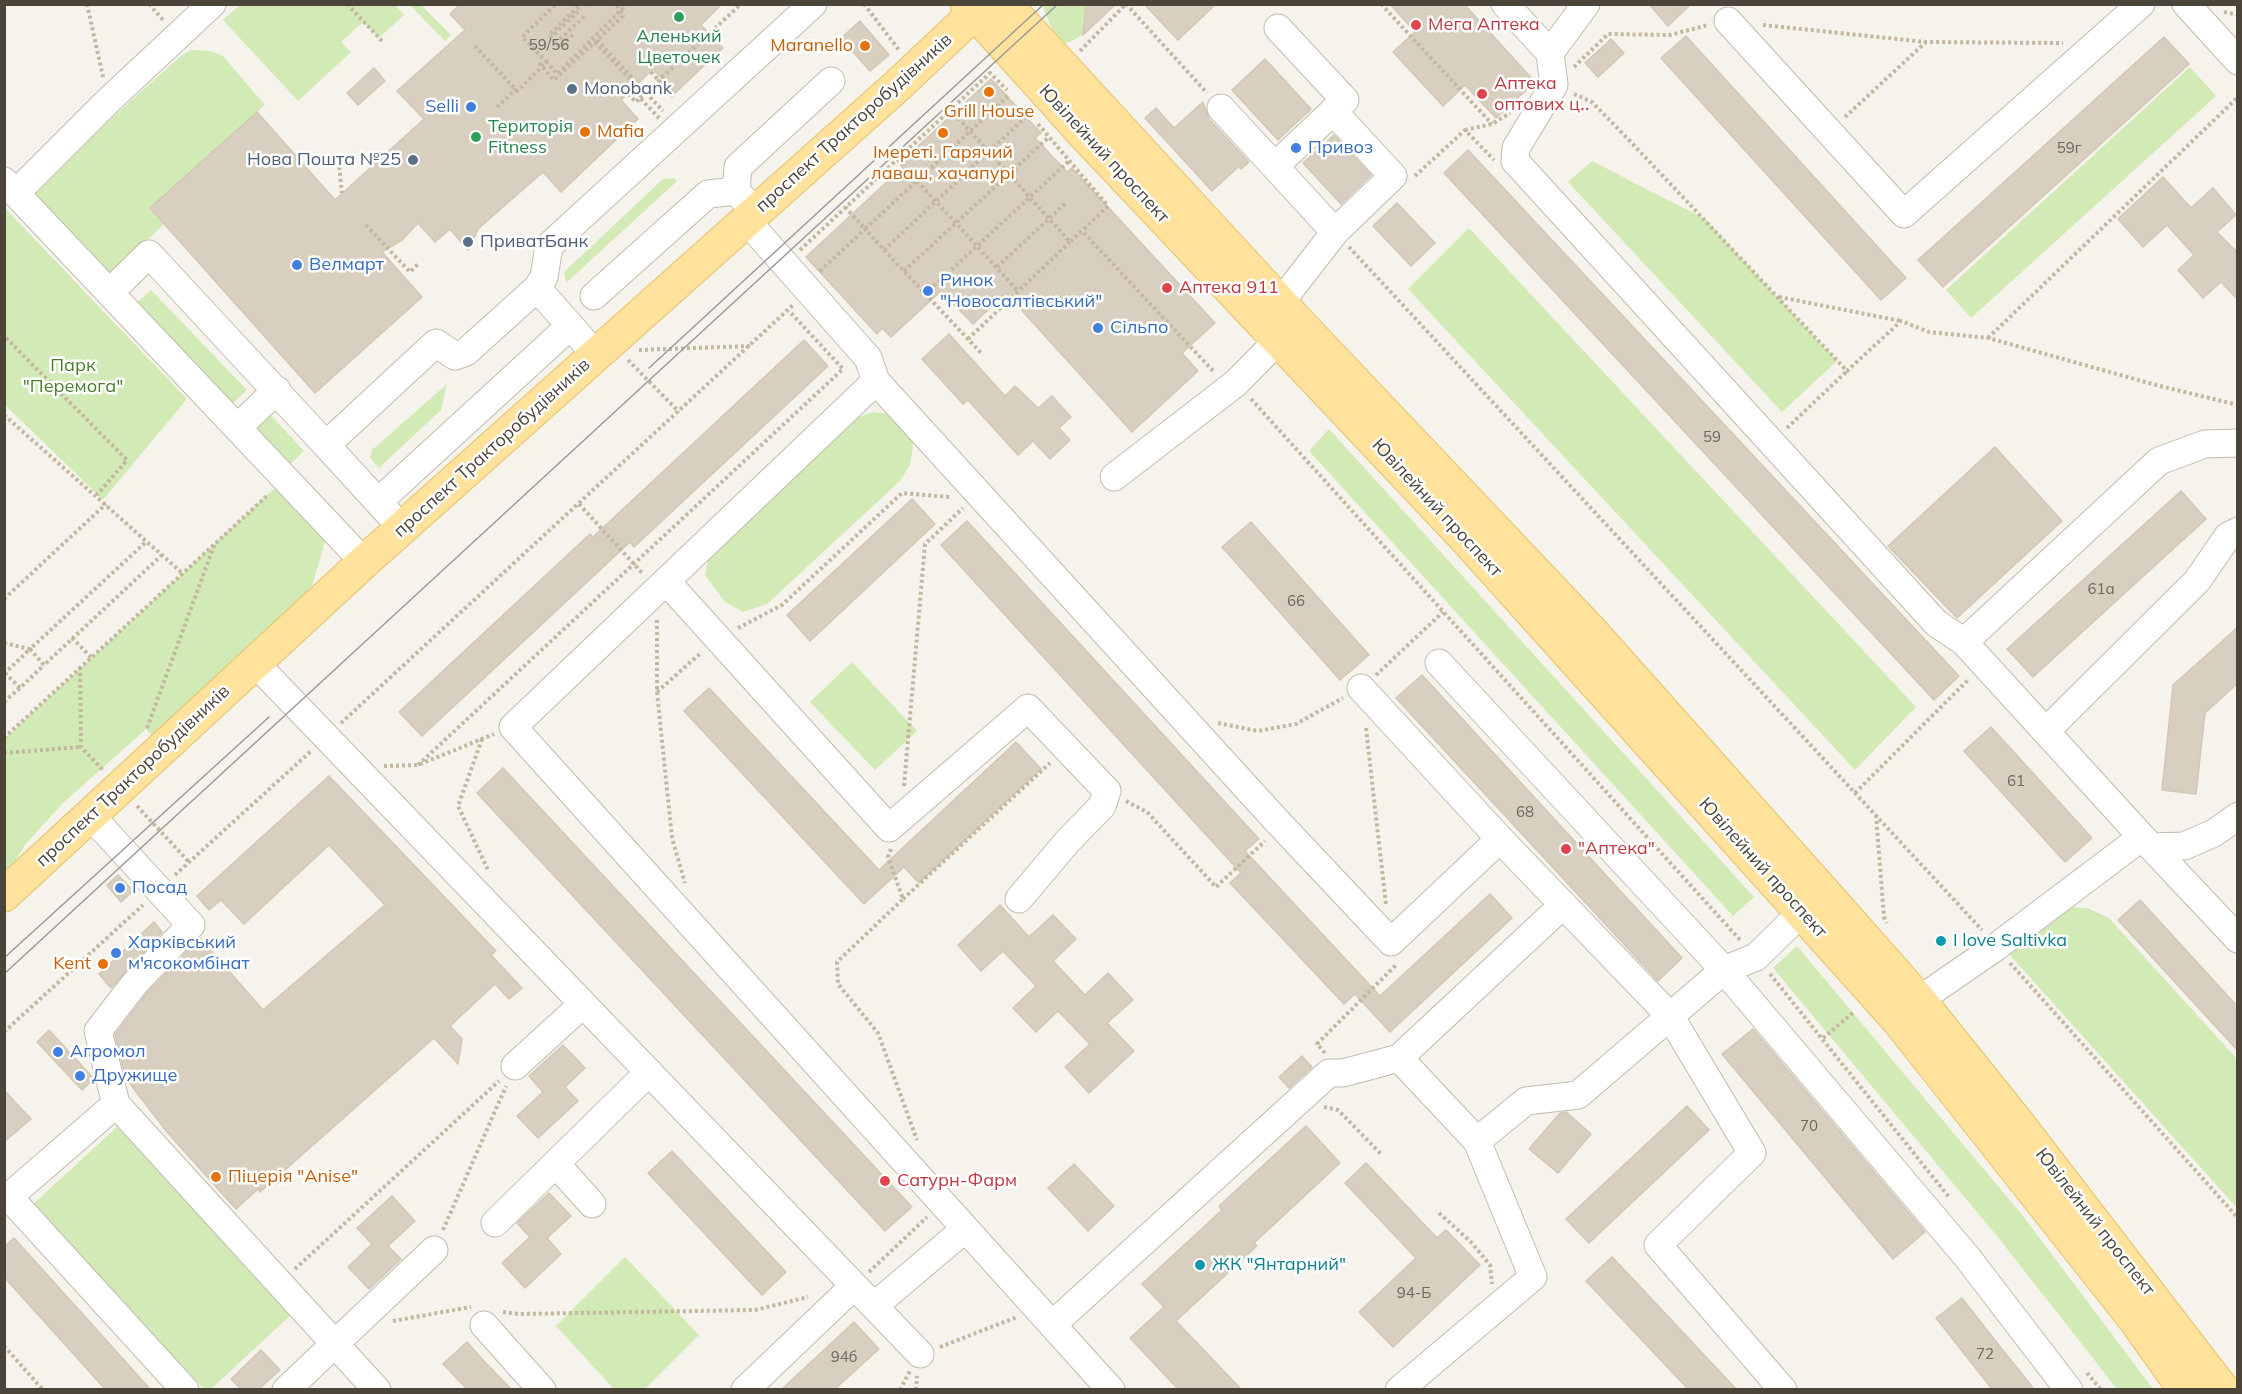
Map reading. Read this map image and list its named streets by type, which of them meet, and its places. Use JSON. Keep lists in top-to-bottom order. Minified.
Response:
{"streets":{"main road":["проспект Тракторобудівників","Ювілейний проспект"]},"crossings":[["проспект Тракторобудівників","Ювілейний проспект"]],"parks":["Парк \"Перемога\""],"places":["Аленький Цветочек","Мега Аптека","Maranello","Monobank","Grill House","Аптека оптових ц‥","Selli","Mafia","Імереті. Гарячий лаваш, хачапурі","Територія Fitness","Привоз","Нова Пошта №25","ПриватБанк","Велмарт","Аптека 911","Ринок \"Новосалтівський\"","Сільпо","\"Аптека\"","Посад","I love Saltivka","Харківський м'ясокомбінат","Kent","Агромол","Дружище","Піцерія \"Anise\"","Сатурн-Фарм","ЖК \"Янтарний\""],"house_numbers":["59/56","59г","59","61а","66","61","68","70","94-Б","72","94б"]}
